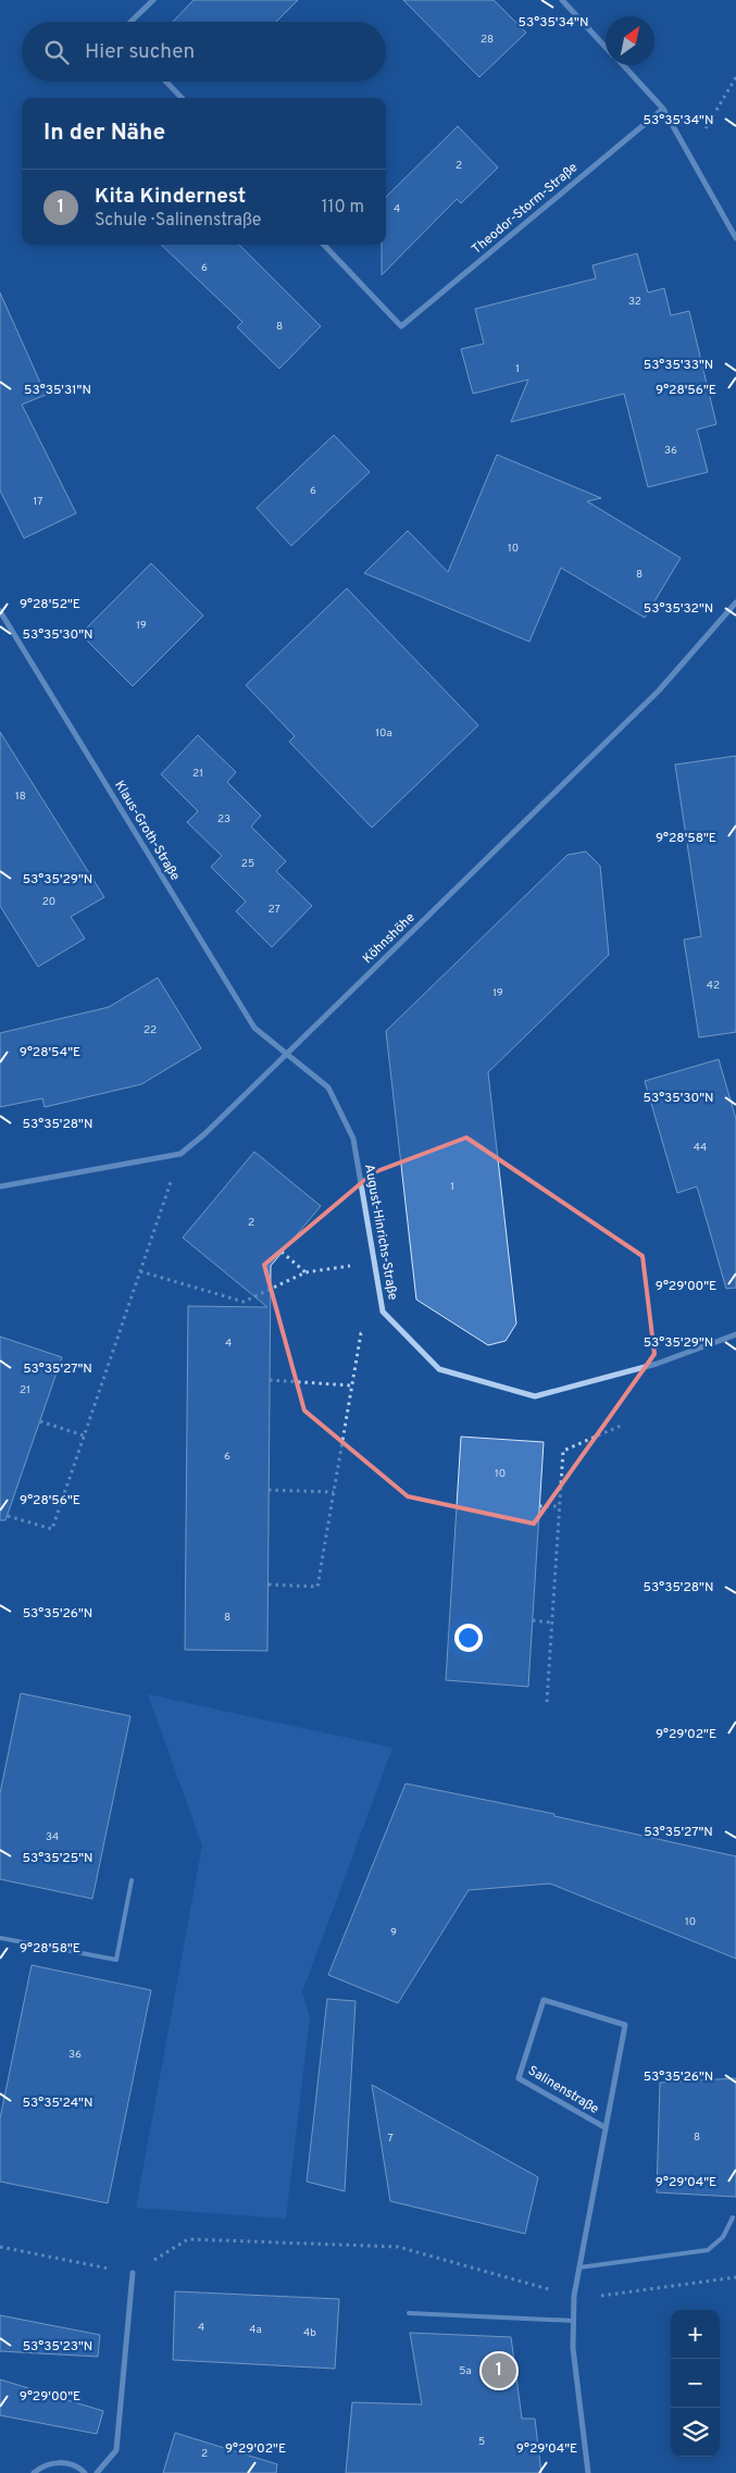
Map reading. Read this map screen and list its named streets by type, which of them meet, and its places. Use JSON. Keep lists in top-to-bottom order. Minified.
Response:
{"streets":{"street":["Theodor-Storm-Straße","Klaus-Groth-Straße","Köhnshöhe","August-Hinrichs-Straße","Salinenstraße"]},"crossings":[["Klaus-Groth-Straße","Köhnshöhe"],["Klaus-Groth-Straße","August-Hinrichs-Straße"],["Köhnshöhe","August-Hinrichs-Straße"]],"house_numbers":["28","2","4","6","32","8","1","36","6","17","10","8","19","10a","21","18","23","25","20","27","42","19","22","44","1","2","4","21","6","10","8","34","10","9","36","8","7","4","4a","4b","5a","5","2"],"north":"top right","page":{"search":"Hier suchen","heading":"In der Nähe","list":[{"mark":"1","name":"Kita Kindernest","note":"Schule · Salinenstraße","value":"110 m"}],"map_buttons":["+","−"],"pins":"1"},"coordinates":["53°35'34\"N","53°35'33\"N","9°28'56\"E","53°35'31\"N","9°28'52\"E","53°35'32\"N","53°35'30\"N","9°28'58\"E","53°35'29\"N","9°28'54\"E","53°35'28\"N","9°29'00\"E","53°35'27\"N","53°35'26\"N","9°29'02\"E","53°35'25\"N","53°35'24\"N","9°29'04\"E","53°35'23\"N"]}
